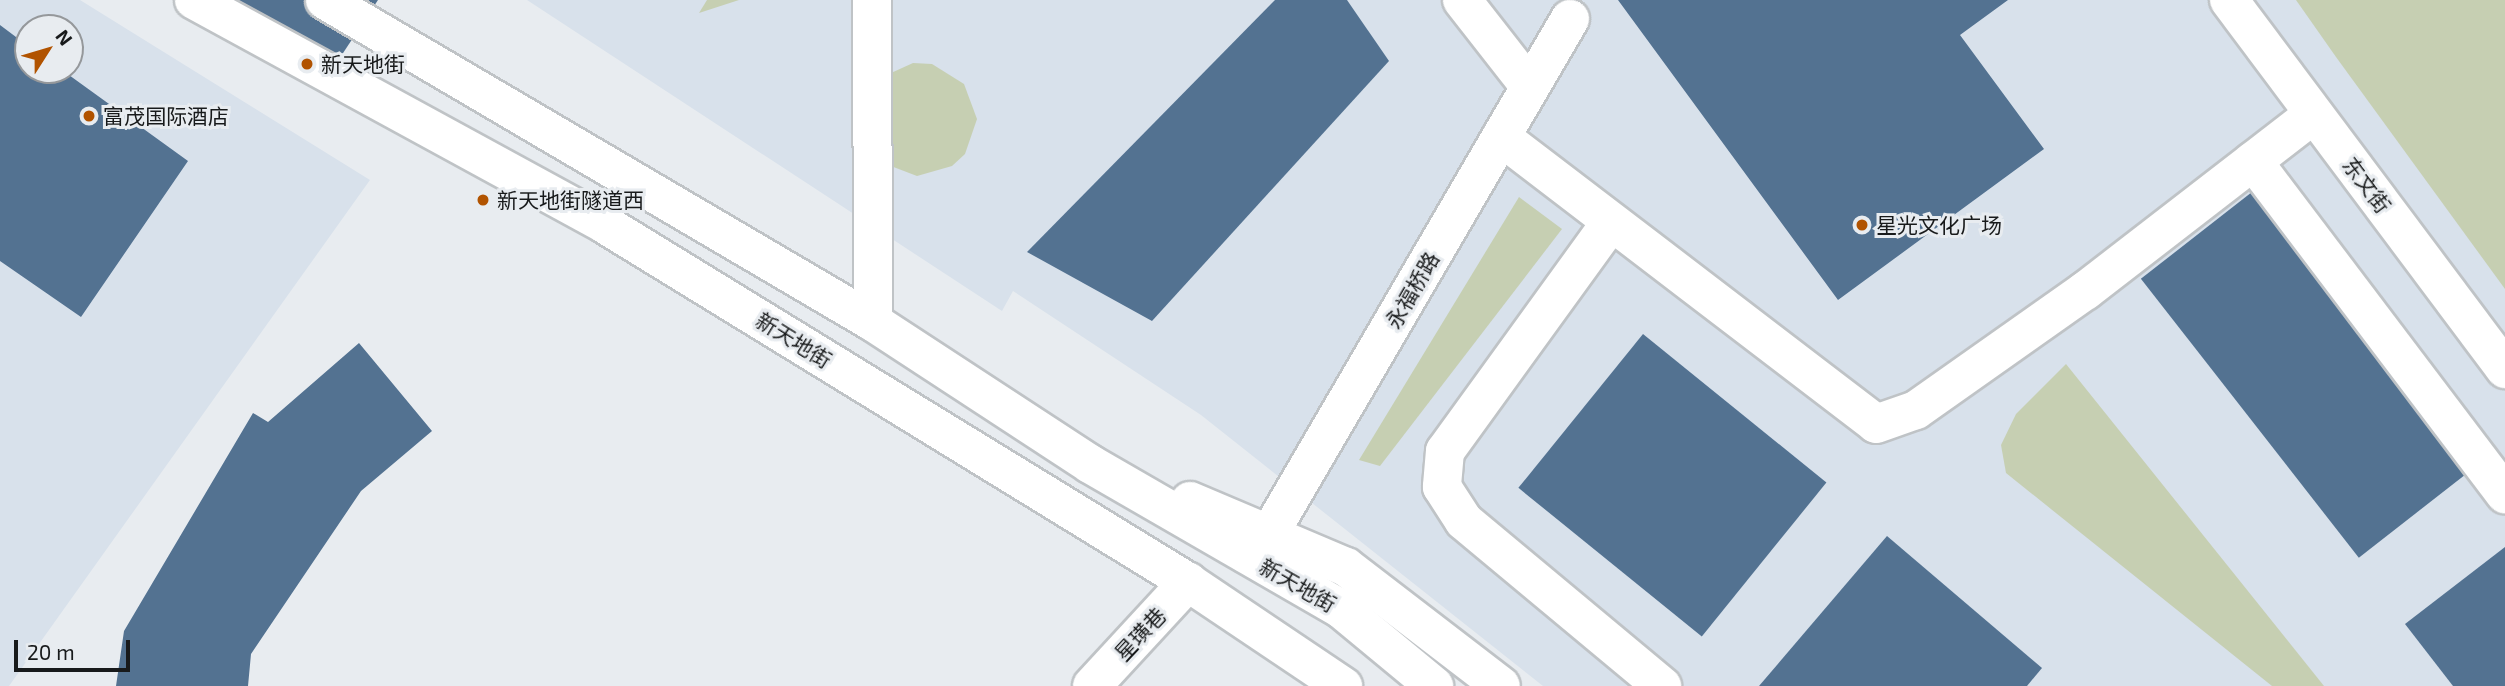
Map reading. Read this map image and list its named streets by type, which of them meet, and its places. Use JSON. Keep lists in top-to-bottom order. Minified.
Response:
{"streets":{"main road":["东文街","永福桥路","新天地街","星璜巷"]},"crossings":[["永福桥路","新天地街"],["新天地街","星璜巷"]],"places":["新天地街","富茂国际酒店","新天地街隧道西","星光文化广场"],"scale_bar":"20 m","north":"top right"}
